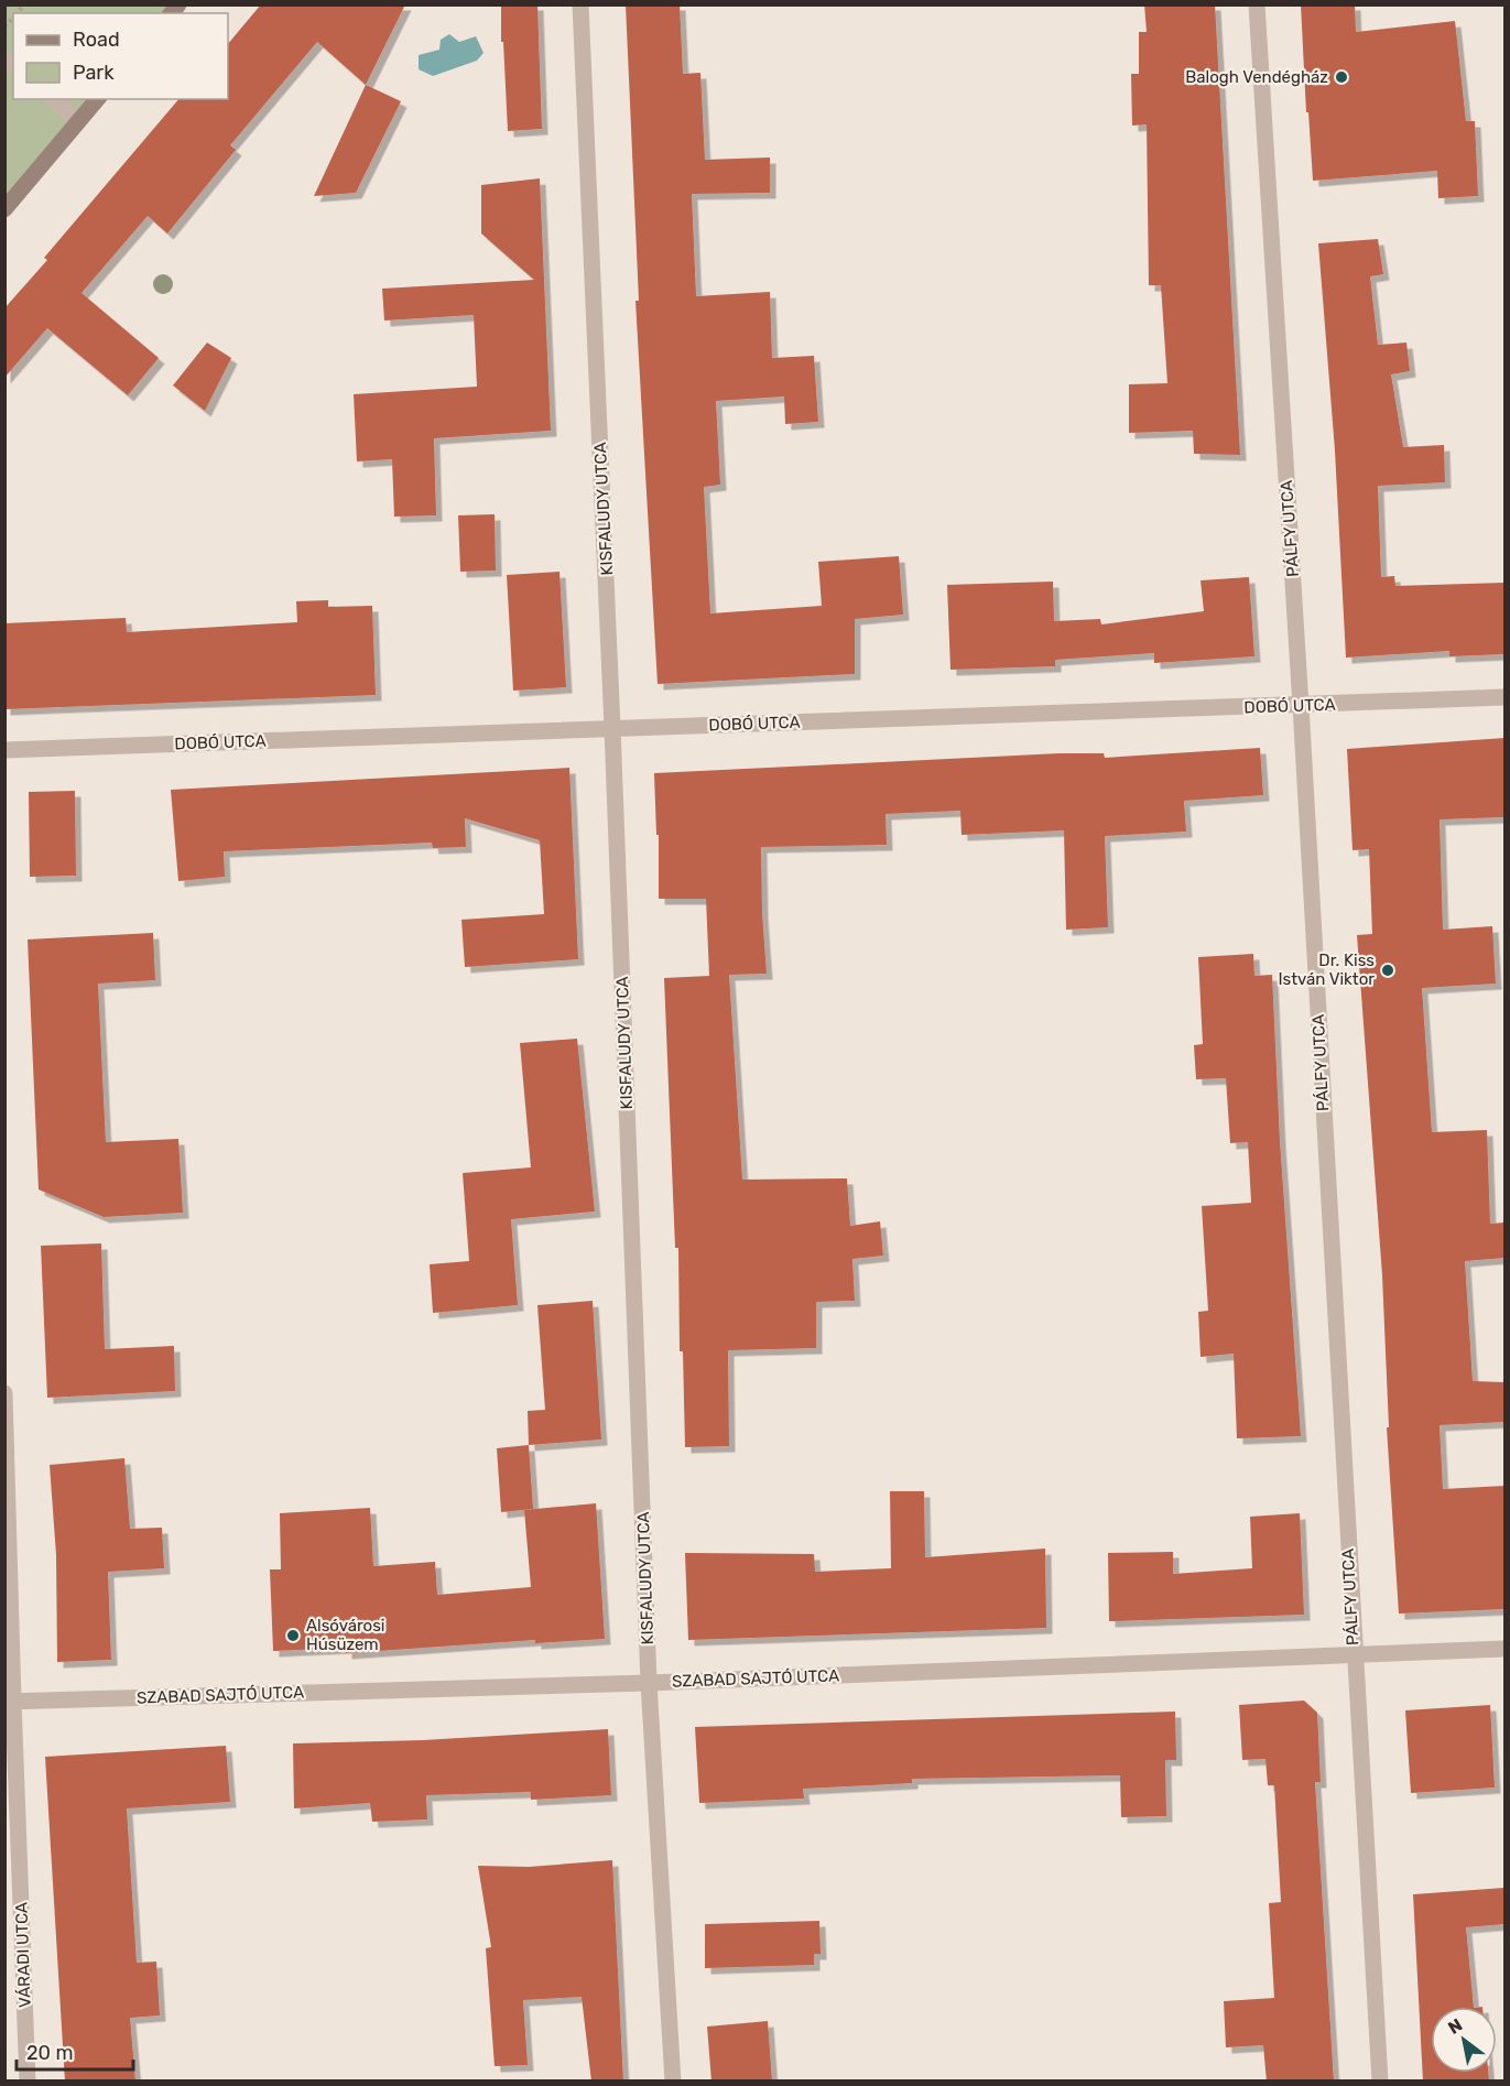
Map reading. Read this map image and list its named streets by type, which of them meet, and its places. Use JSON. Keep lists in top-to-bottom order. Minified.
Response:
{"streets":{"street":["KISFALUDY UTCA","PÁLFY UTCA","DOBÓ UTCA","SZABAD SAJTÓ UTCA","VÁRADI UTCA"]},"crossings":[["KISFALUDY UTCA","DOBÓ UTCA"],["KISFALUDY UTCA","SZABAD SAJTÓ UTCA"],["PÁLFY UTCA","DOBÓ UTCA"],["PÁLFY UTCA","SZABAD SAJTÓ UTCA"],["SZABAD SAJTÓ UTCA","VÁRADI UTCA"]],"places":["Balogh Vendégház","Dr. Kiss István Viktor","Alsóvárosi Húsüzem"],"legend":["Road","Park"],"scale_bar":"20 m","north":"top left"}
